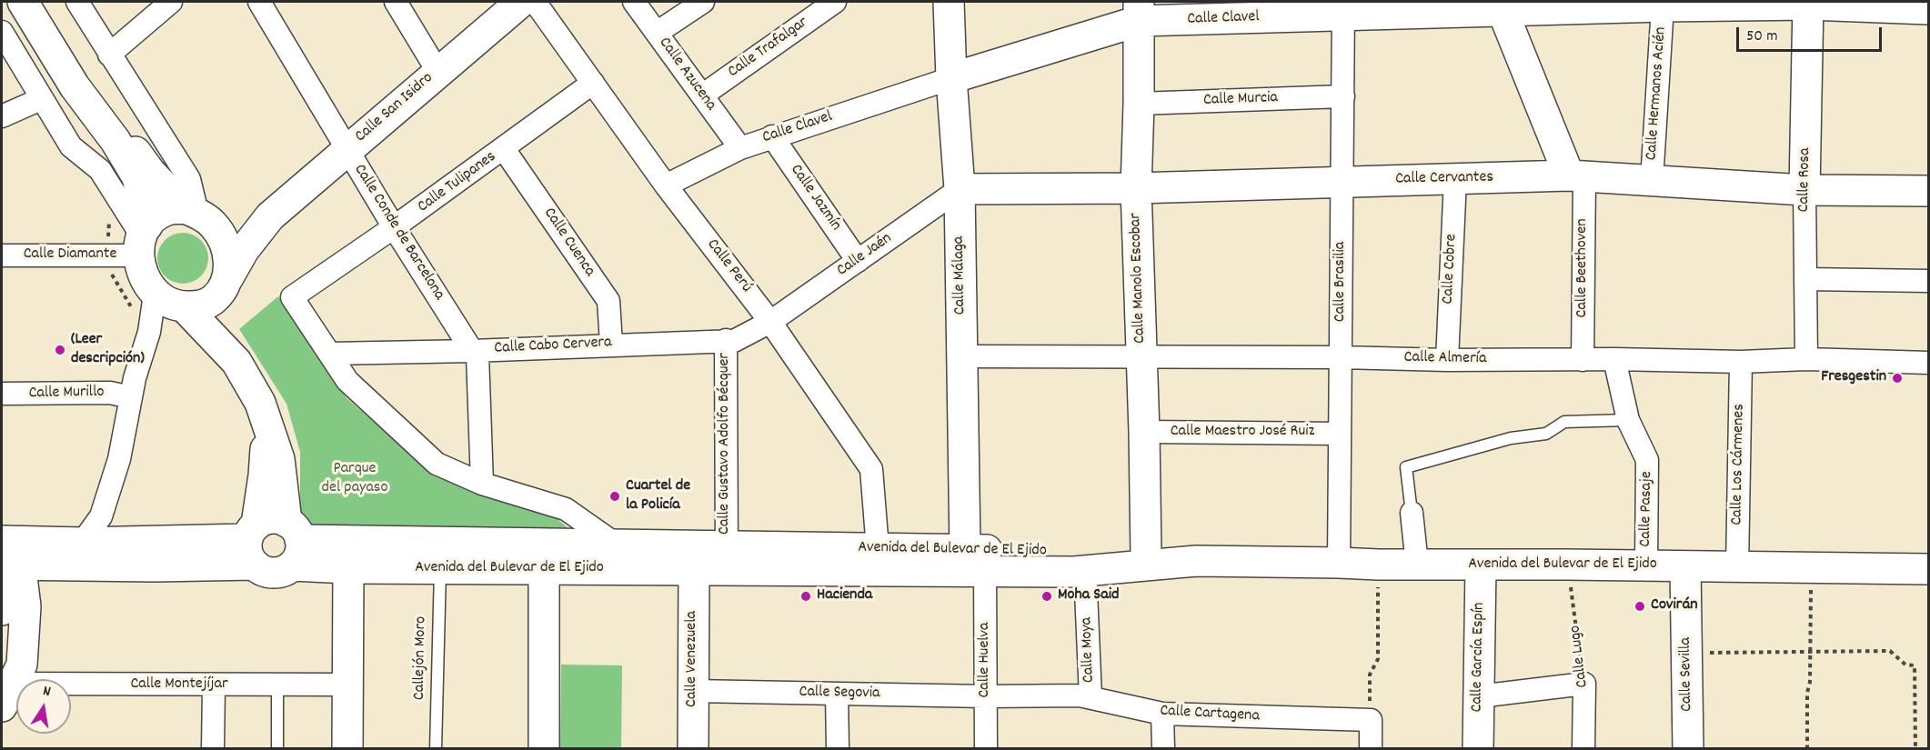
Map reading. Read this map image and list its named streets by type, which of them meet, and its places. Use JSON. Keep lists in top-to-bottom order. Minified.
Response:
{"streets":{"street":["Calle Clavel","Calle Trafalgar","Calle Azucena","Calle Hermanos Acién","Calle Murcia","Calle San Isidro","Calle Cervantes","Calle Rosa","Calle Tulipanes","Calle Jazmín","Calle Conde de Barcelona","Calle Cuenca","Calle Diamante","Calle Jaén","Calle Perú","Calle Beethoven","Calle Cobre","Calle Málaga","Calle Manolo Escobar","Calle Brasilia","Calle Cabo Cervera","Calle Almería","Calle Murillo","Calle Maestro José Ruiz","Calle Gustavo Adolfo Bécquer","Calle Los Cármenes","Calle Pasaje","Avenida del Bulevar de El Ejido","Calle Moya","Calle Lugo","Calle García Espín","Calle Venezuela","Calle Huelva","Calle Sevilla","Calle Montejíjar","Calle Segovia","Calle Cartagena"],"lane":["Callejón Moro"]},"crossings":[["Calle Clavel","Calle Azucena"],["Calle Clavel","Calle Hermanos Acién"],["Calle Clavel","Calle Rosa"],["Calle Clavel","Calle Jazmín"],["Calle Clavel","Calle Perú"],["Calle Clavel","Calle Málaga"],["Calle Clavel","Calle Manolo Escobar"],["Calle Clavel","Calle Brasilia"],["Calle Trafalgar","Calle Azucena"],["Calle Hermanos Acién","Calle Cervantes"],["Calle Murcia","Calle Manolo Escobar"],["Calle Murcia","Calle Brasilia"],["Calle San Isidro","Calle Conde de Barcelona"],["Calle San Isidro","Calle Diamante"],["Calle Cervantes","Calle Rosa"],["Calle Cervantes","Calle Jaén"],["Calle Cervantes","Calle Beethoven"],["Calle Cervantes","Calle Cobre"],["Calle Cervantes","Calle Málaga"],["Calle Cervantes","Calle Manolo Escobar"],["Calle Cervantes","Calle Brasilia"],["Calle Rosa","Calle Almería"],["Calle Tulipanes","Calle Conde de Barcelona"],["Calle Tulipanes","Calle Cuenca"],["Calle Tulipanes","Calle Perú"],["Calle Tulipanes","Calle Cabo Cervera"],["Calle Jazmín","Calle Jaén"],["Calle Conde de Barcelona","Calle Cabo Cervera"],["Calle Cuenca","Calle Cabo Cervera"],["Calle Jaén","Calle Perú"],["Calle Jaén","Calle Málaga"],["Calle Jaén","Calle Cabo Cervera"],["Calle Perú","Calle Cabo Cervera"],["Calle Perú","Avenida del Bulevar de El Ejido"],["Calle Beethoven","Calle Almería"],["Calle Cobre","Calle Almería"],["Calle Málaga","Calle Almería"],["Calle Málaga","Avenida del Bulevar de El Ejido"],["Calle Málaga","Calle Huelva"],["Calle Manolo Escobar","Calle Almería"],["Calle Manolo Escobar","Calle Maestro José Ruiz"],["Calle Manolo Escobar","Avenida del Bulevar de El Ejido"],["Calle Brasilia","Calle Almería"],["Calle Brasilia","Calle Maestro José Ruiz"],["Calle Brasilia","Avenida del Bulevar de El Ejido"],["Calle Cabo Cervera","Calle Gustavo Adolfo Bécquer"],["Calle Almería","Calle Los Cármenes"],["Calle Almería","Calle Pasaje"],["Calle Gustavo Adolfo Bécquer","Avenida del Bulevar de El Ejido"],["Calle Los Cármenes","Avenida del Bulevar de El Ejido"],["Calle Pasaje","Avenida del Bulevar de El Ejido"],["Avenida del Bulevar de El Ejido","Calle Moya"],["Avenida del Bulevar de El Ejido","Calle Lugo"],["Avenida del Bulevar de El Ejido","Calle García Espín"],["Avenida del Bulevar de El Ejido","Callejón Moro"],["Avenida del Bulevar de El Ejido","Calle Venezuela"],["Avenida del Bulevar de El Ejido","Calle Huelva"],["Avenida del Bulevar de El Ejido","Calle Sevilla"],["Calle Moya","Calle Cartagena"],["Calle Venezuela","Calle Segovia"],["Calle Huelva","Calle Segovia"],["Calle Huelva","Calle Cartagena"],["Calle Segovia","Calle Cartagena"]],"parks":["Parque del payaso"],"places":["(Leer descripción)","Fresgestin","Cuartel de la Policía","Hacienda","Moha Said","Covirán"],"scale_bar":"50 m","north":"top"}
